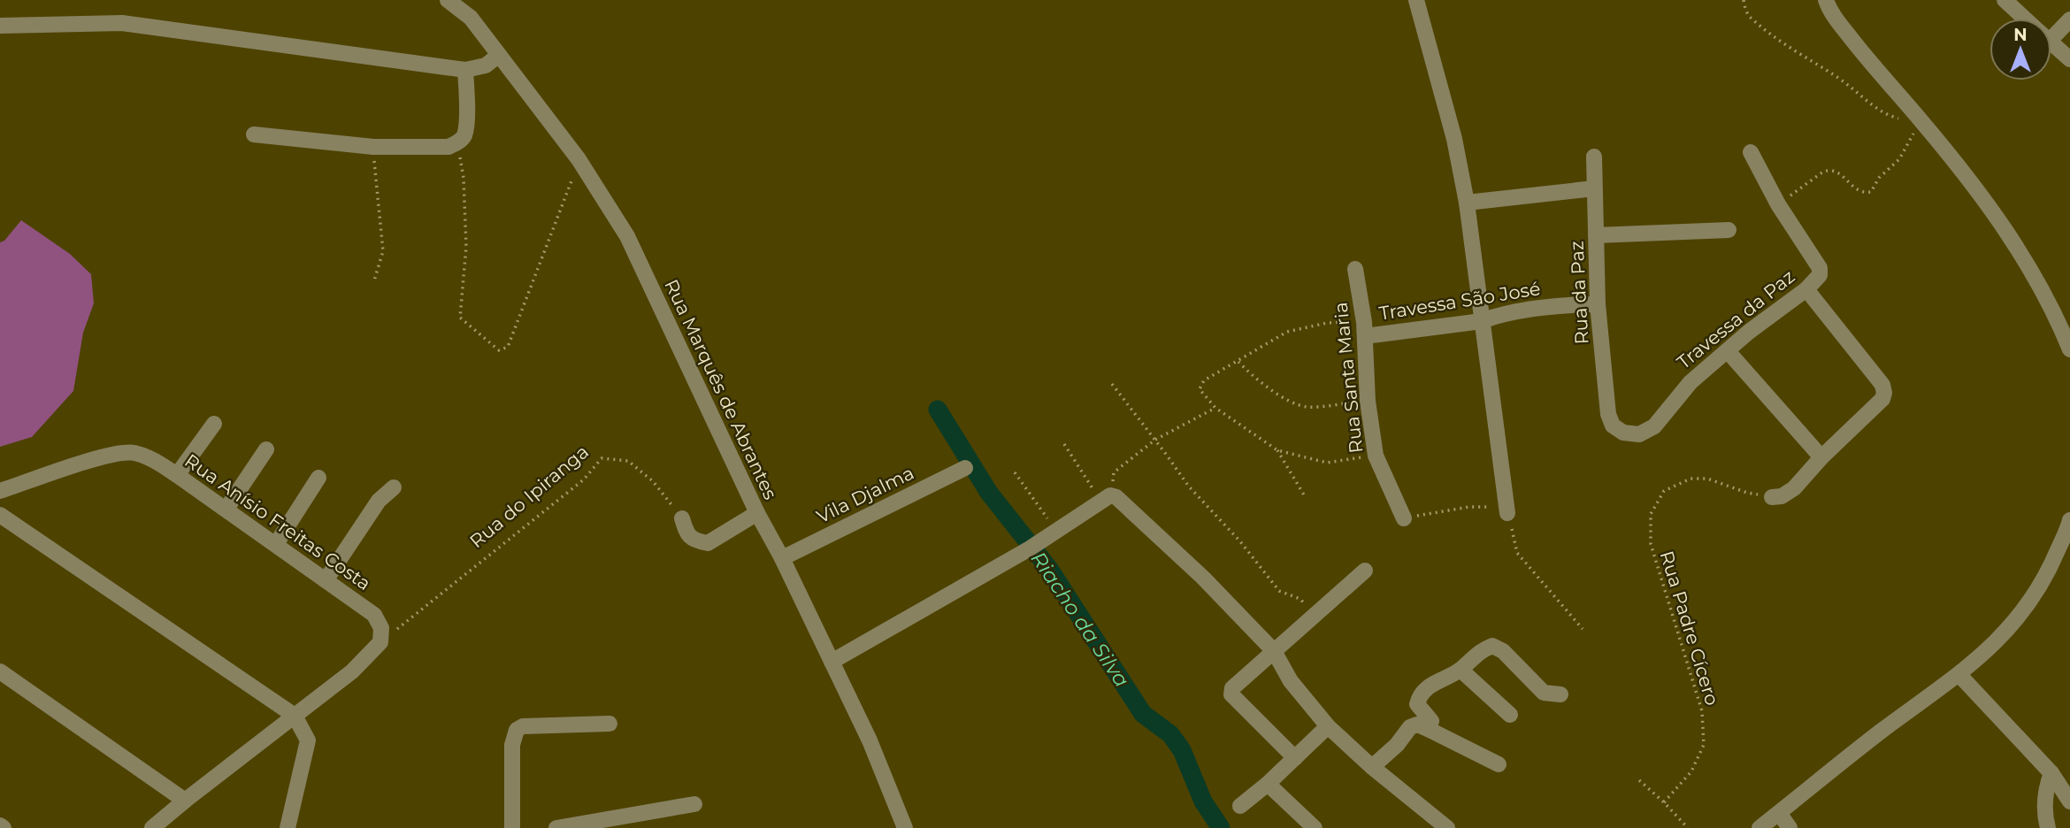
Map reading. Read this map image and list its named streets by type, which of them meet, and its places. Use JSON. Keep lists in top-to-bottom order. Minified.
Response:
{"streets":{"street":["Rua da Paz","Travessa São José","Travessa da Paz","Rua Santa Maria","Rua Marquês de Abrantes","Vila Djalma","Rua Anísio Freitas Costa"],"path":["Rua do Ipiranga","Rua Padre Cícero"]},"crossings":[["Rua da Paz","Travessa São José"],["Rua da Paz","Travessa da Paz"],["Travessa São José","Rua Santa Maria"],["Rua Marquês de Abrantes","Vila Djalma"],["Rua do Ipiranga","Rua Anísio Freitas Costa"]],"water":["Riacho da Silva"],"north":"top"}
